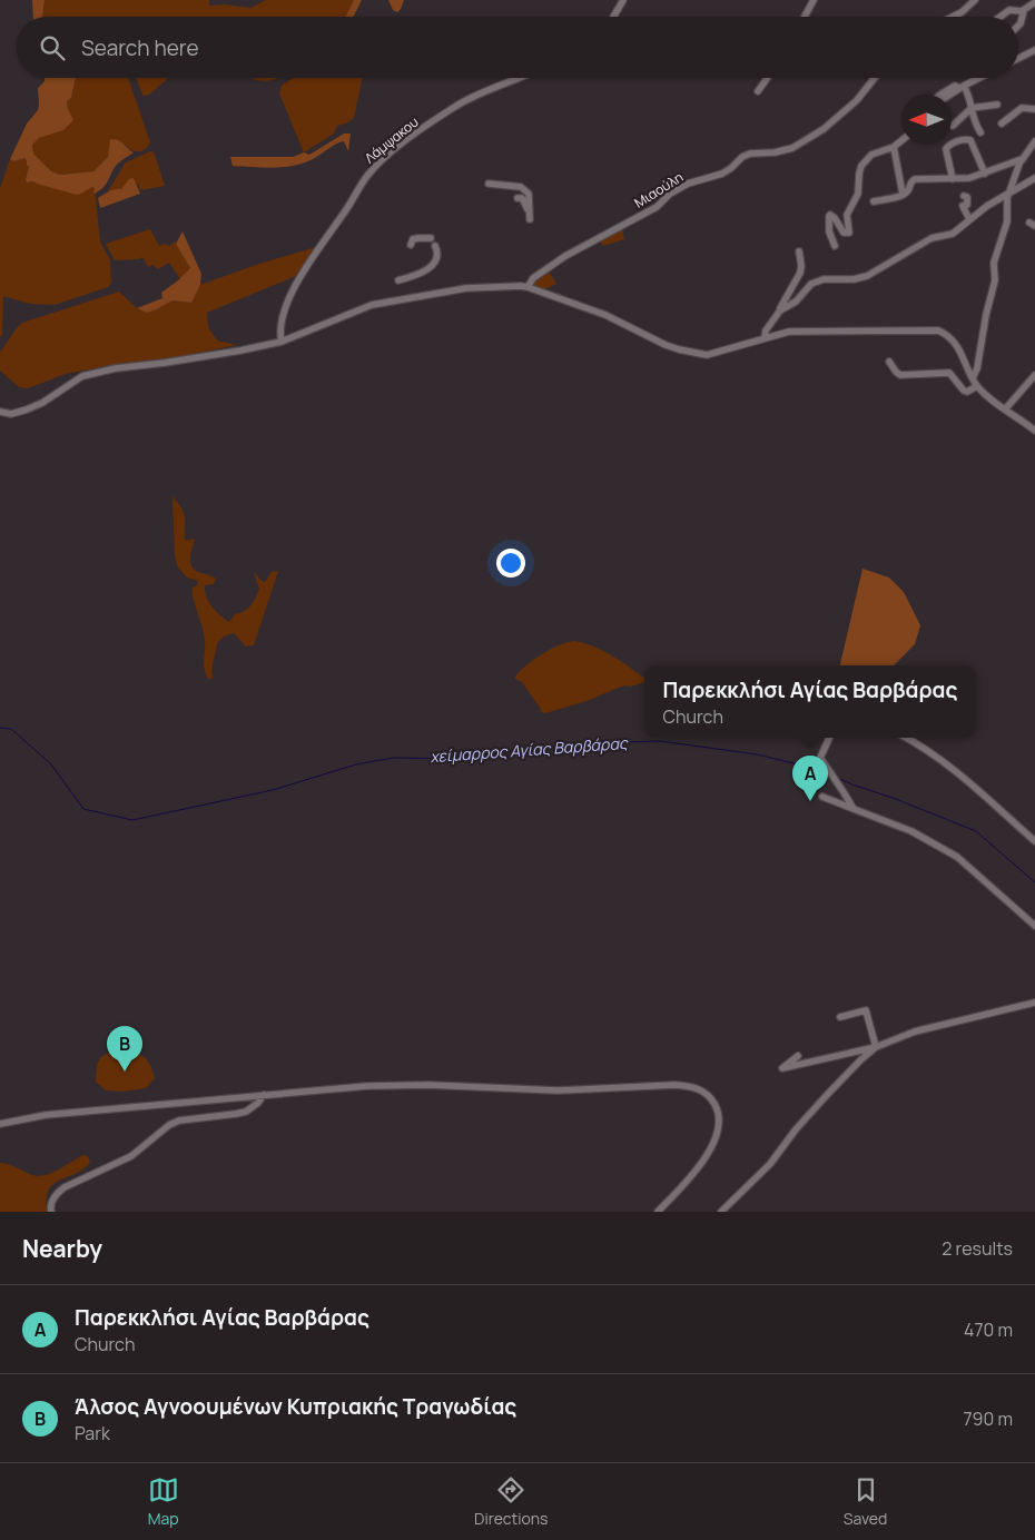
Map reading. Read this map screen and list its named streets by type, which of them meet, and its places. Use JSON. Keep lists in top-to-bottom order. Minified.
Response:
{"streets":{"street":["Λάμψακου","Μιαούλη"]},"water":["χείμαρρος Αγίας Βαρβάρας"],"north":"left","page":{"search":"Search here","popup":["Παρεκκλήσι Αγίας Βαρβάρας","Church"],"pins":["A","B"],"heading":["Nearby","2 results"],"list":[{"mark":"A","name":"Παρεκκλήσι Αγίας Βαρβάρας","note":"Church","value":"470 m"},{"mark":"B","name":"Άλσος Αγνοουμένων Κυπριακής Τραγωδίας","note":"Park","value":"790 m"}],"nav":["Map","Directions","Saved"]}}
